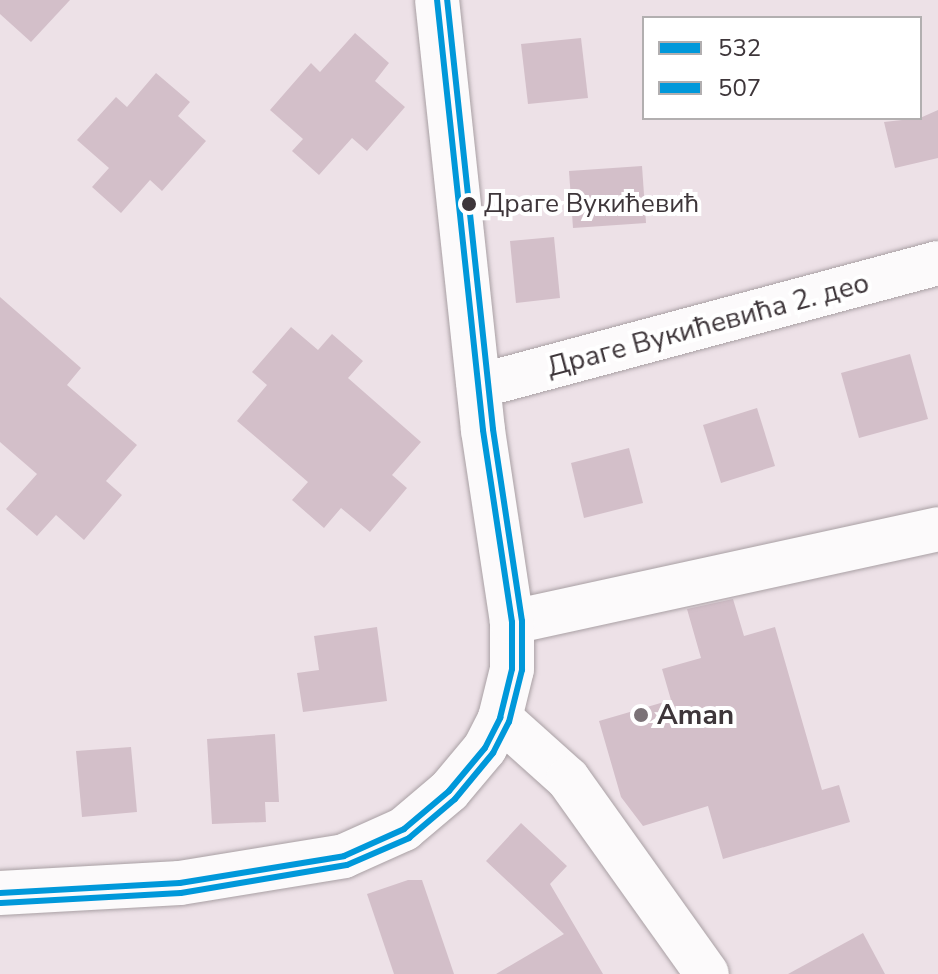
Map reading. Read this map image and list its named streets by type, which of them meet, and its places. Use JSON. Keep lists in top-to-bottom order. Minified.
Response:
{"streets":{"street":["Драге Вукићевића 2. део"]},"places":["Драге Вукићевић","Aman"],"lines":["transit line 532","transit line 507"],"legend":["532","507"]}
